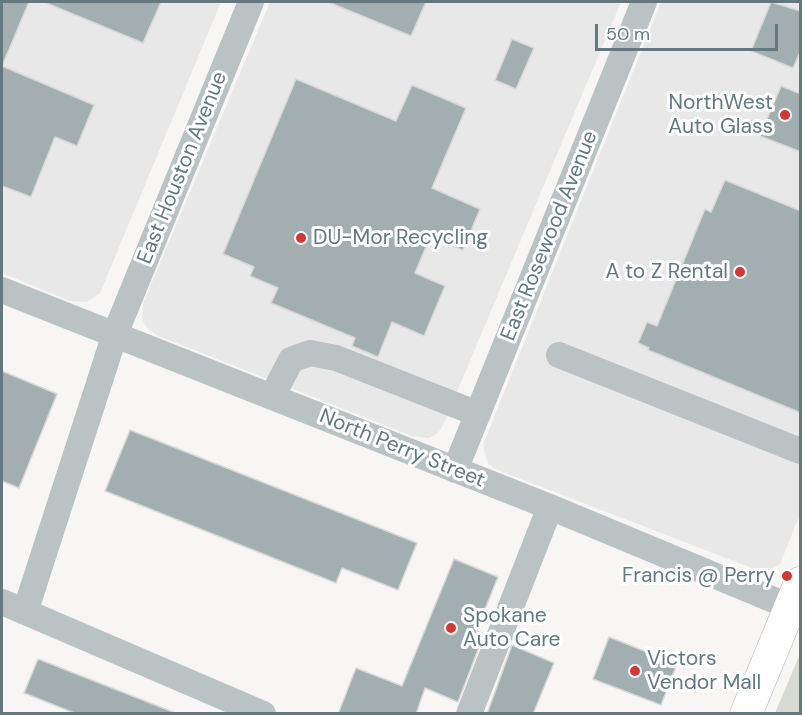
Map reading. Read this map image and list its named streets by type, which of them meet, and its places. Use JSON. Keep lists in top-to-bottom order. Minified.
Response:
{"streets":{"street":["East Houston Avenue","East Rosewood Avenue","North Perry Street"]},"crossings":[["East Houston Avenue","North Perry Street"],["East Rosewood Avenue","North Perry Street"]],"places":["NorthWest Auto Glass","DU-Mor Recycling","A to Z Rental","Francis @ Perry","Spokane Auto Care","Victors Vendor Mall"],"scale_bar":"50 m"}
